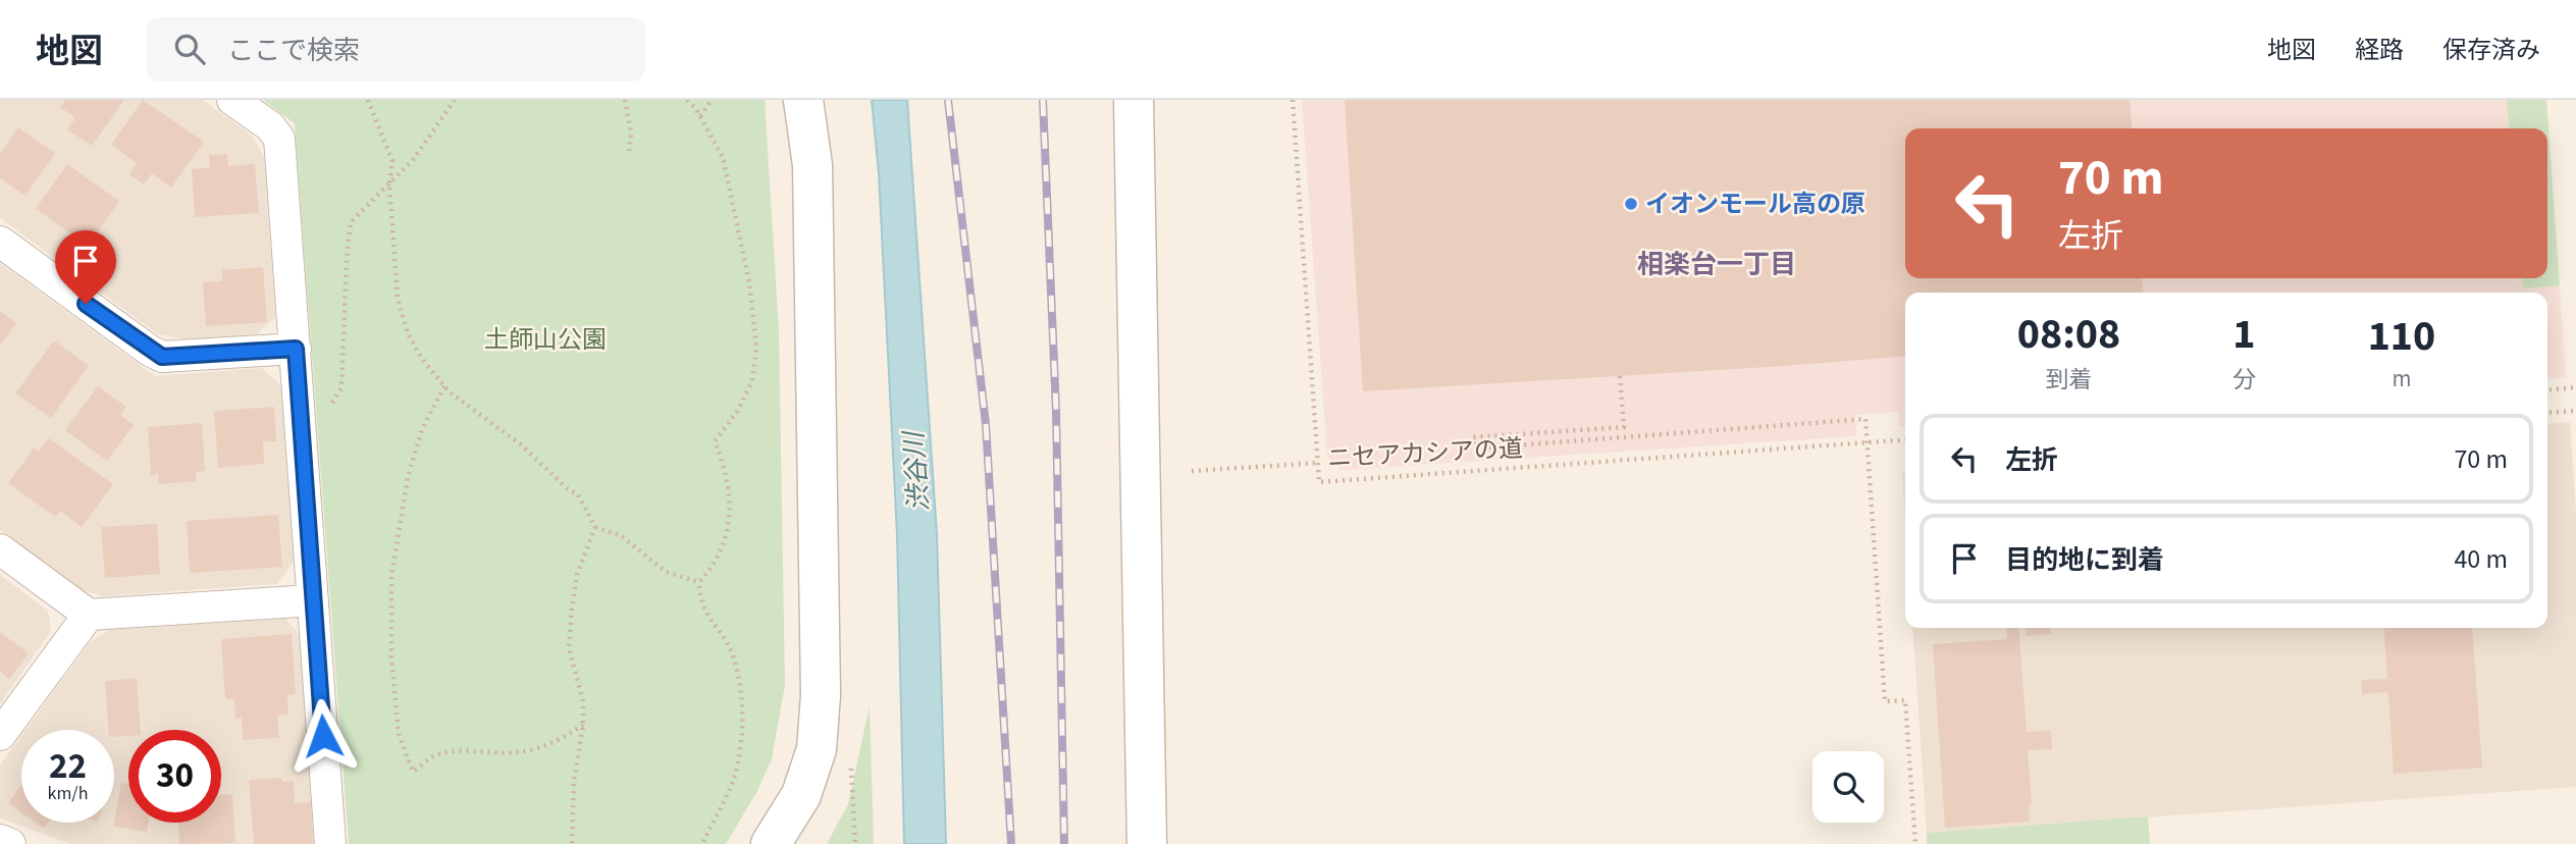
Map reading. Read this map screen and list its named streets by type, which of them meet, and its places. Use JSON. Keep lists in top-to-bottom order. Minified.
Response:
{"streets":{"path":["ニセアカシアの道"]},"districts":["相楽台一丁目"],"water":["渋谷川"],"parks":["土師山公園"],"places":["イオンモール高の原"],"page":{"header":"地図","search":"ここで検索","nav":["地図","経路","保存済み"],"turn":["70 m","左折"],"eta":["08:08","到着","1","分","110","m"],"list":[{"name":"左折","value":"70 m"},{"name":"目的地に到着","value":"40 m"}],"speed":"22 km/h","limit":"30"}}
